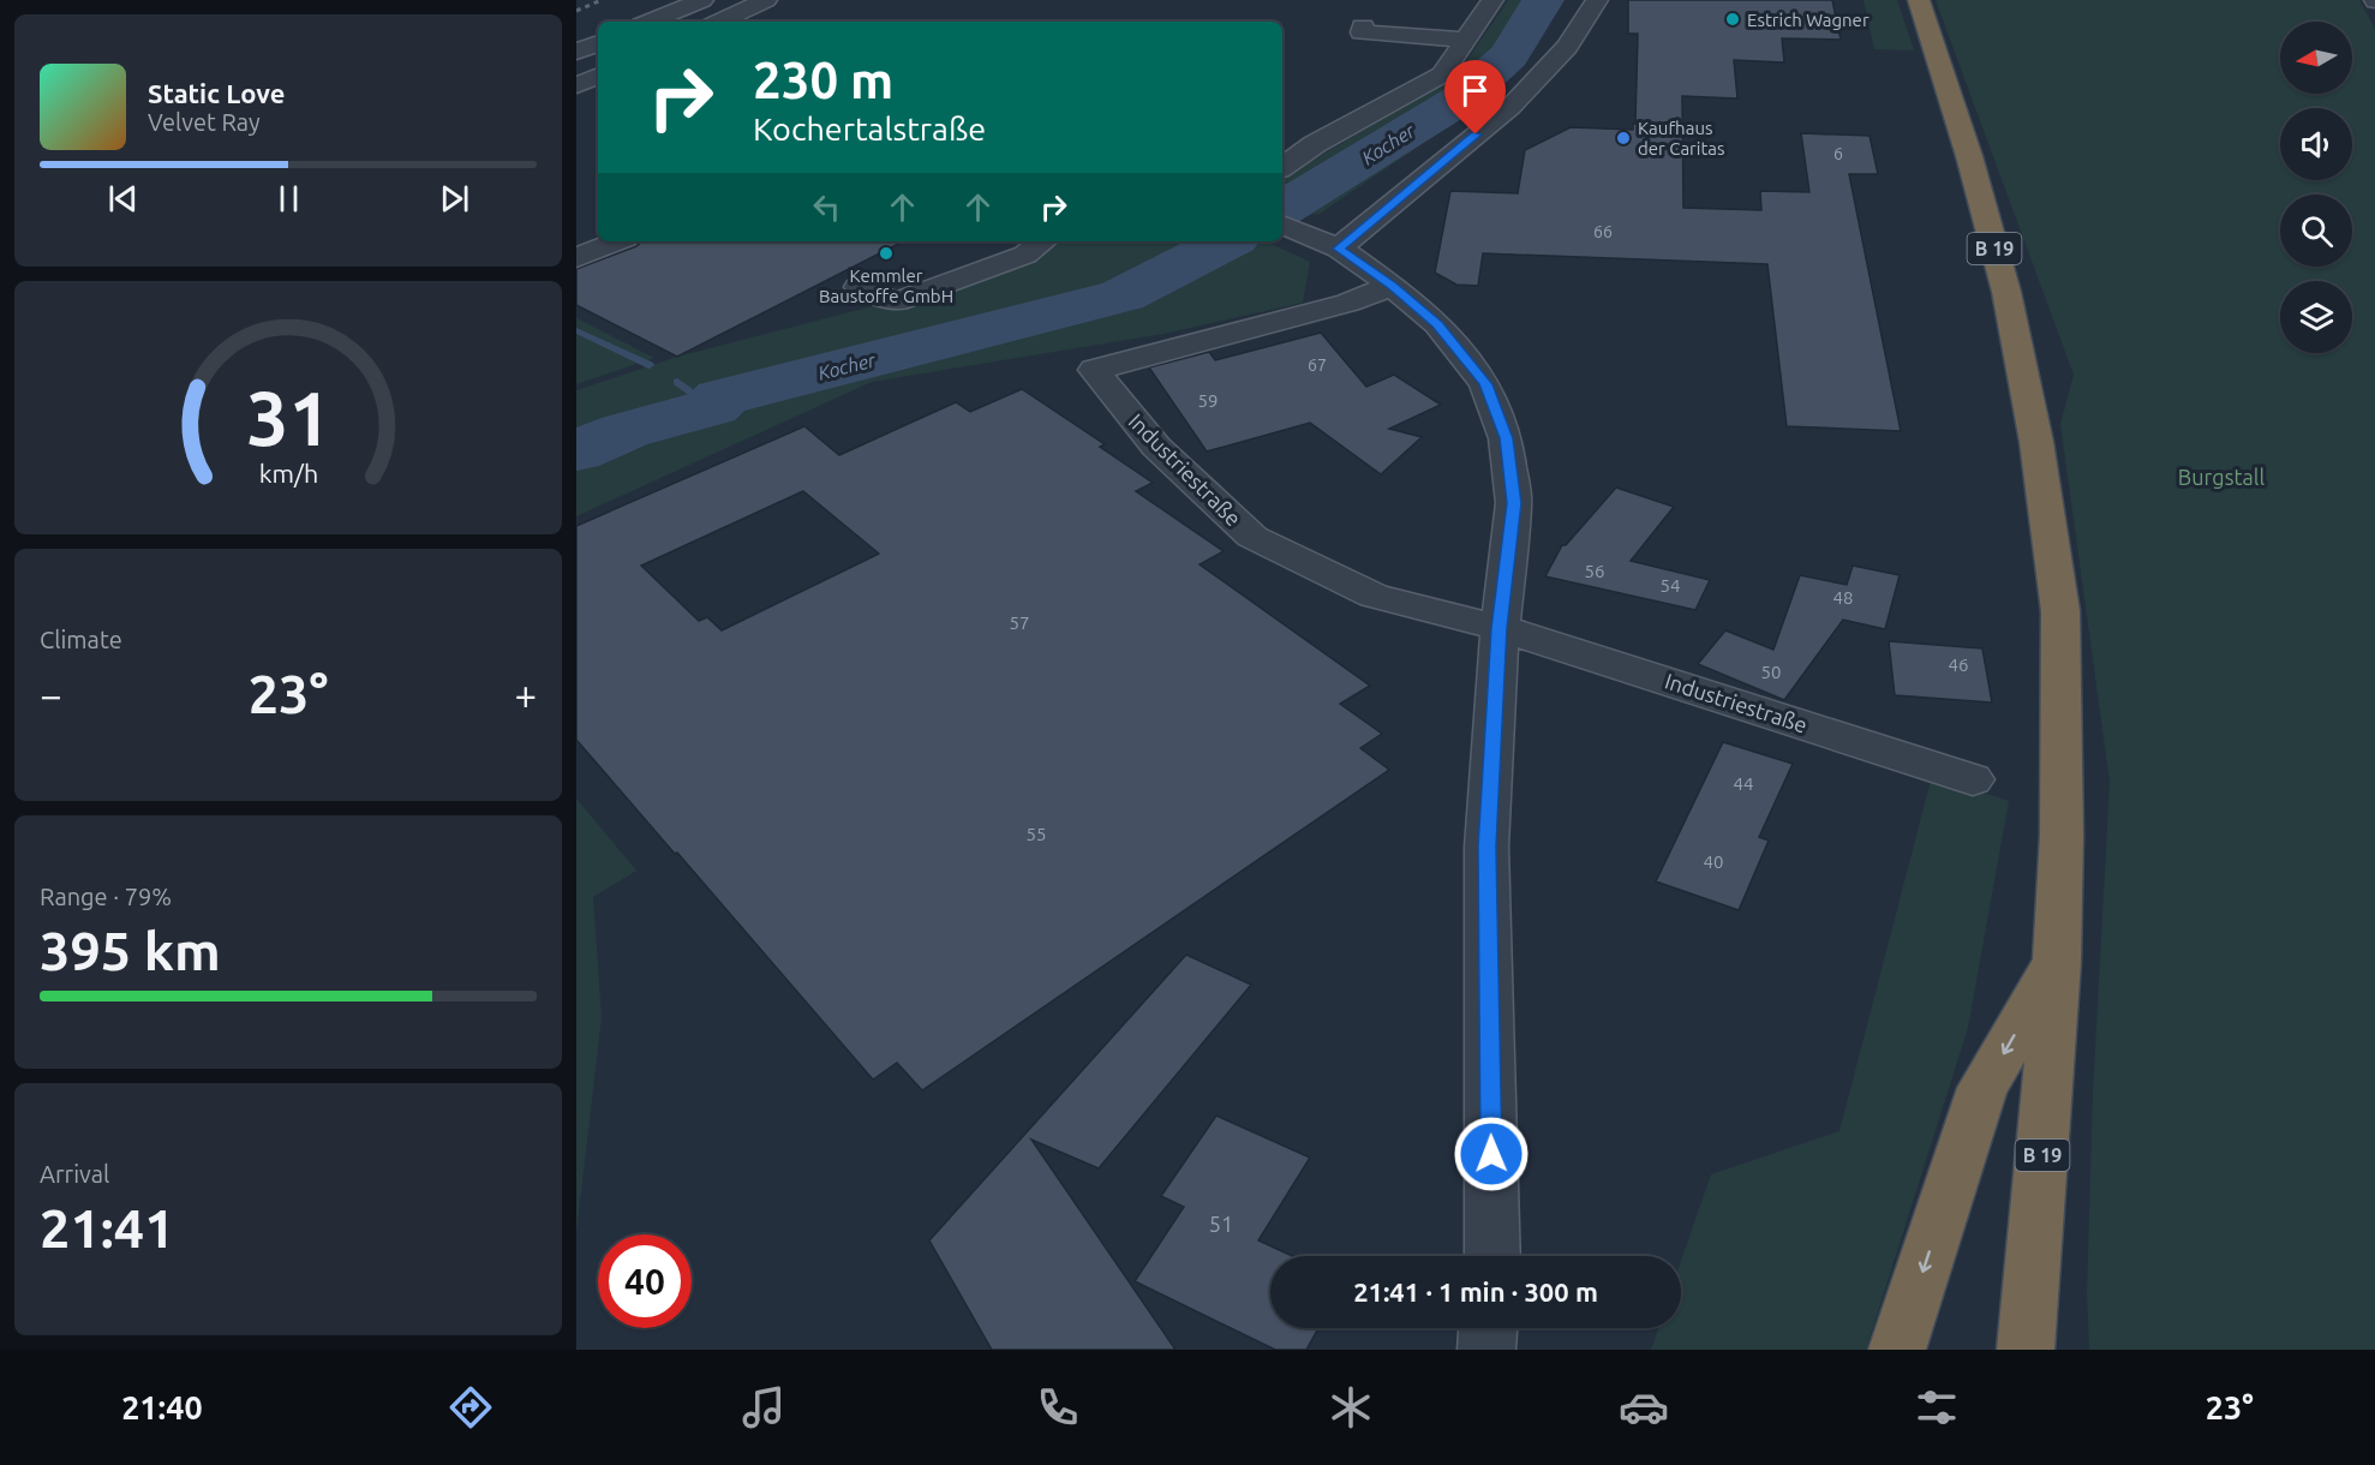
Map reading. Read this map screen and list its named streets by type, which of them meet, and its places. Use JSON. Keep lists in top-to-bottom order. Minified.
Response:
{"streets":{"highway":["B 19"],"street":["Industriestraße"]},"water":["Kocher"],"parks":["Burgstall"],"places":["Estrich Wagner","Kaufhaus der Caritas","Kemmler Baustoffe GmbH"],"house_numbers":["6","66","67","59","56","54","48","57","46","50","44","55","40","51"],"north":"left","page":{"turn":["230 m","Kochertalstraße"],"song":["Static Love","Velvet Ray"],"tile":["Climate",["Range · 79%","395 km"],["Arrival","21:41"]],"heat":["−","23°","+"],"limit":"40","trip":"21:41 · 1 min · 300 m","tabs":["21:40","23°"],"gauge":["31","km/h"]}}
